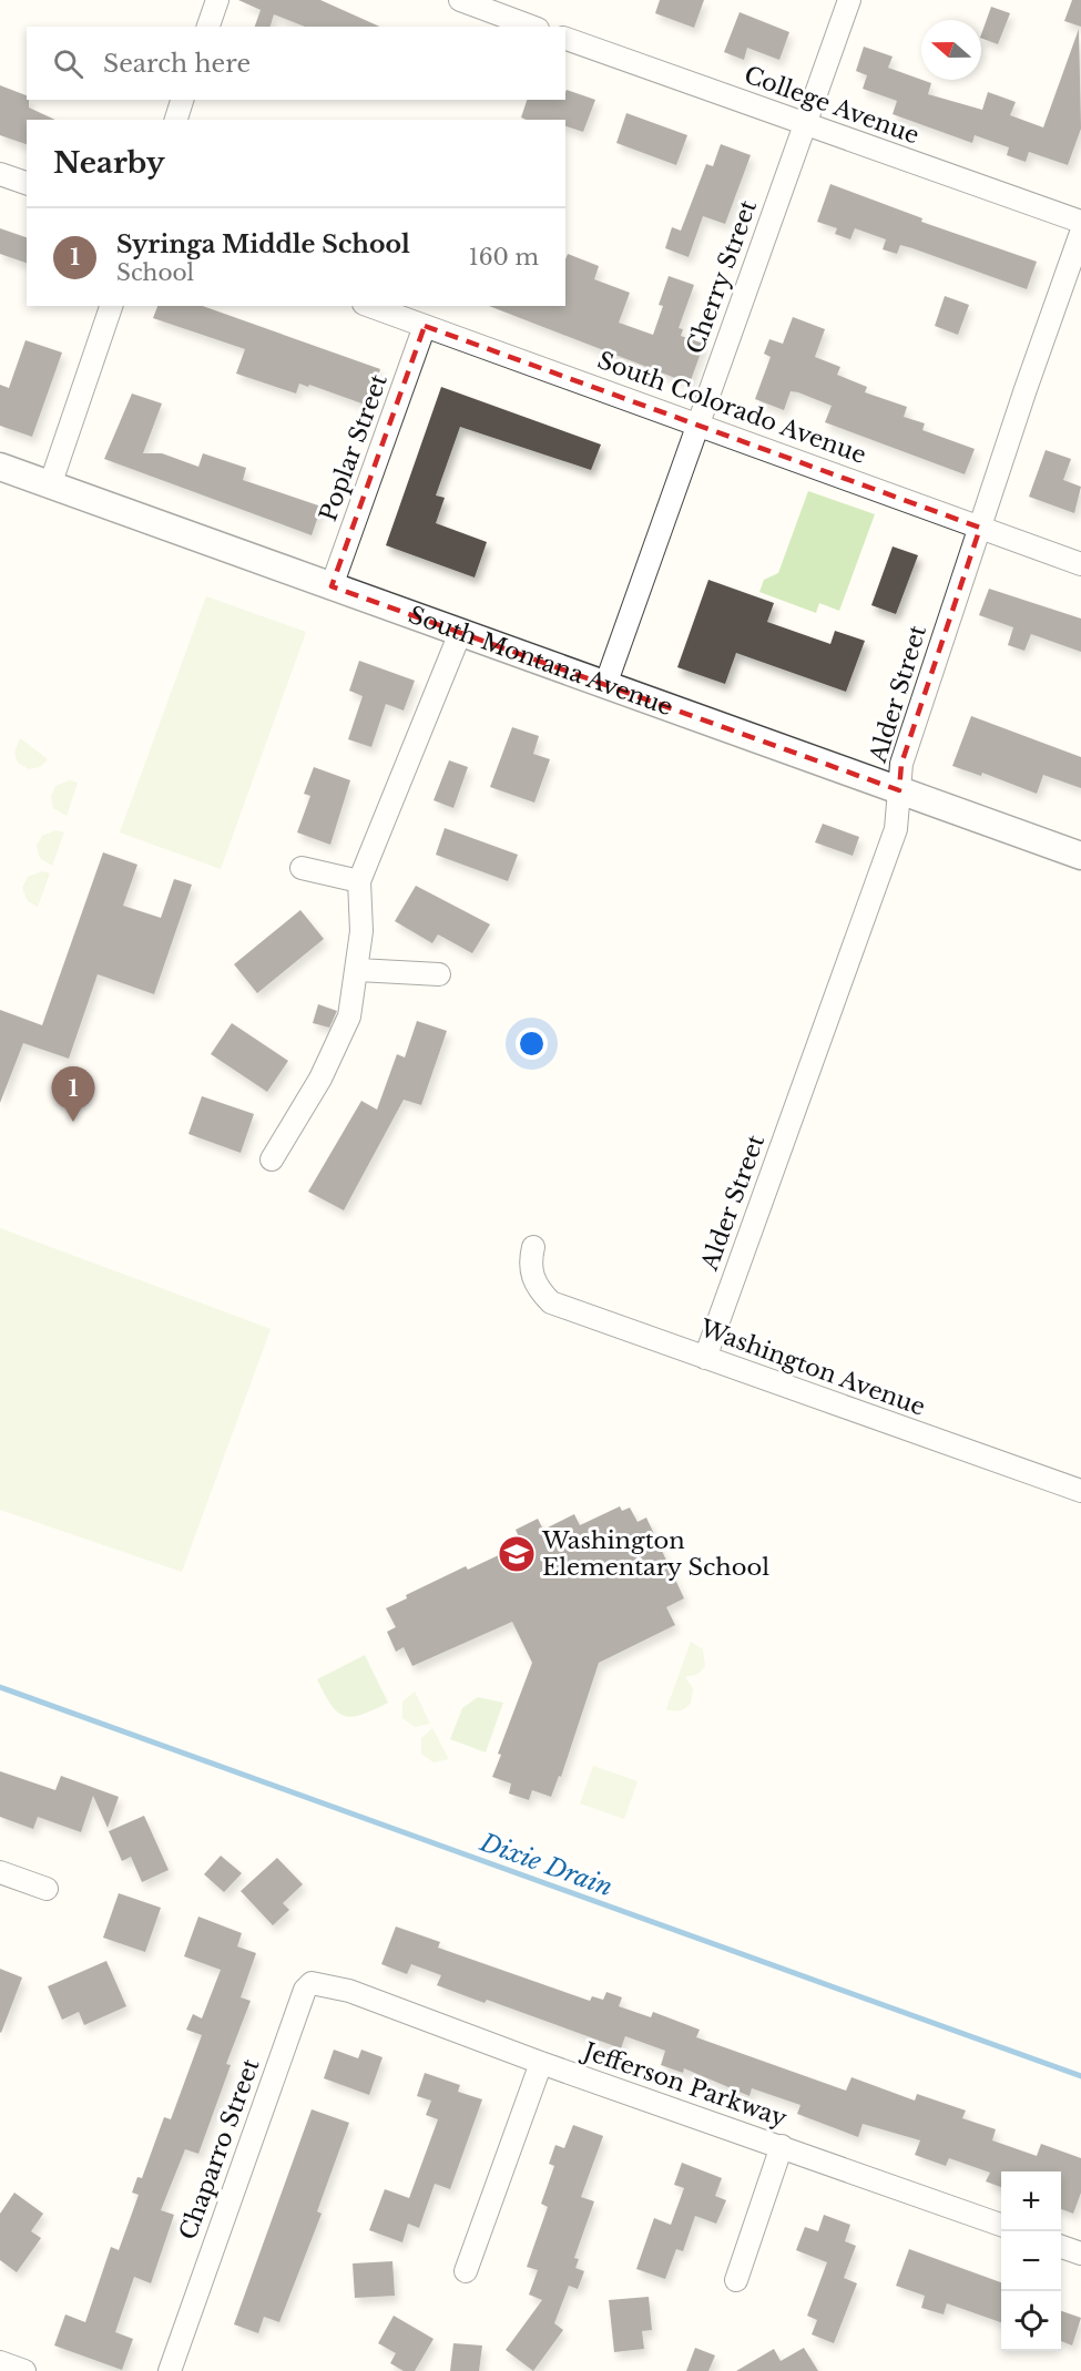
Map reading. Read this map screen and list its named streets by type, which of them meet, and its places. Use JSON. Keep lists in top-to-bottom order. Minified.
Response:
{"streets":{"street":["College Avenue","Cherry Street","South Colorado Avenue","Poplar Street","South Montana Avenue","Alder Street","Washington Avenue","Jefferson Parkway","Chaparro Street"]},"crossings":[["College Avenue","Cherry Street"],["Cherry Street","South Colorado Avenue"],["Cherry Street","South Montana Avenue"],["South Colorado Avenue","Poplar Street"],["South Colorado Avenue","Alder Street"],["Poplar Street","South Montana Avenue"],["South Montana Avenue","Alder Street"],["Alder Street","Washington Avenue"],["Jefferson Parkway","Chaparro Street"]],"water":["Dixie Drain"],"places":{"school or university":["Washington Elementary School"]},"north":"left","page":{"search":"Search here","heading":"Nearby","list":[{"mark":"1","name":"Syringa Middle School","note":"School","value":"160 m"}],"pins":"1","map_buttons":["+","−"]}}
